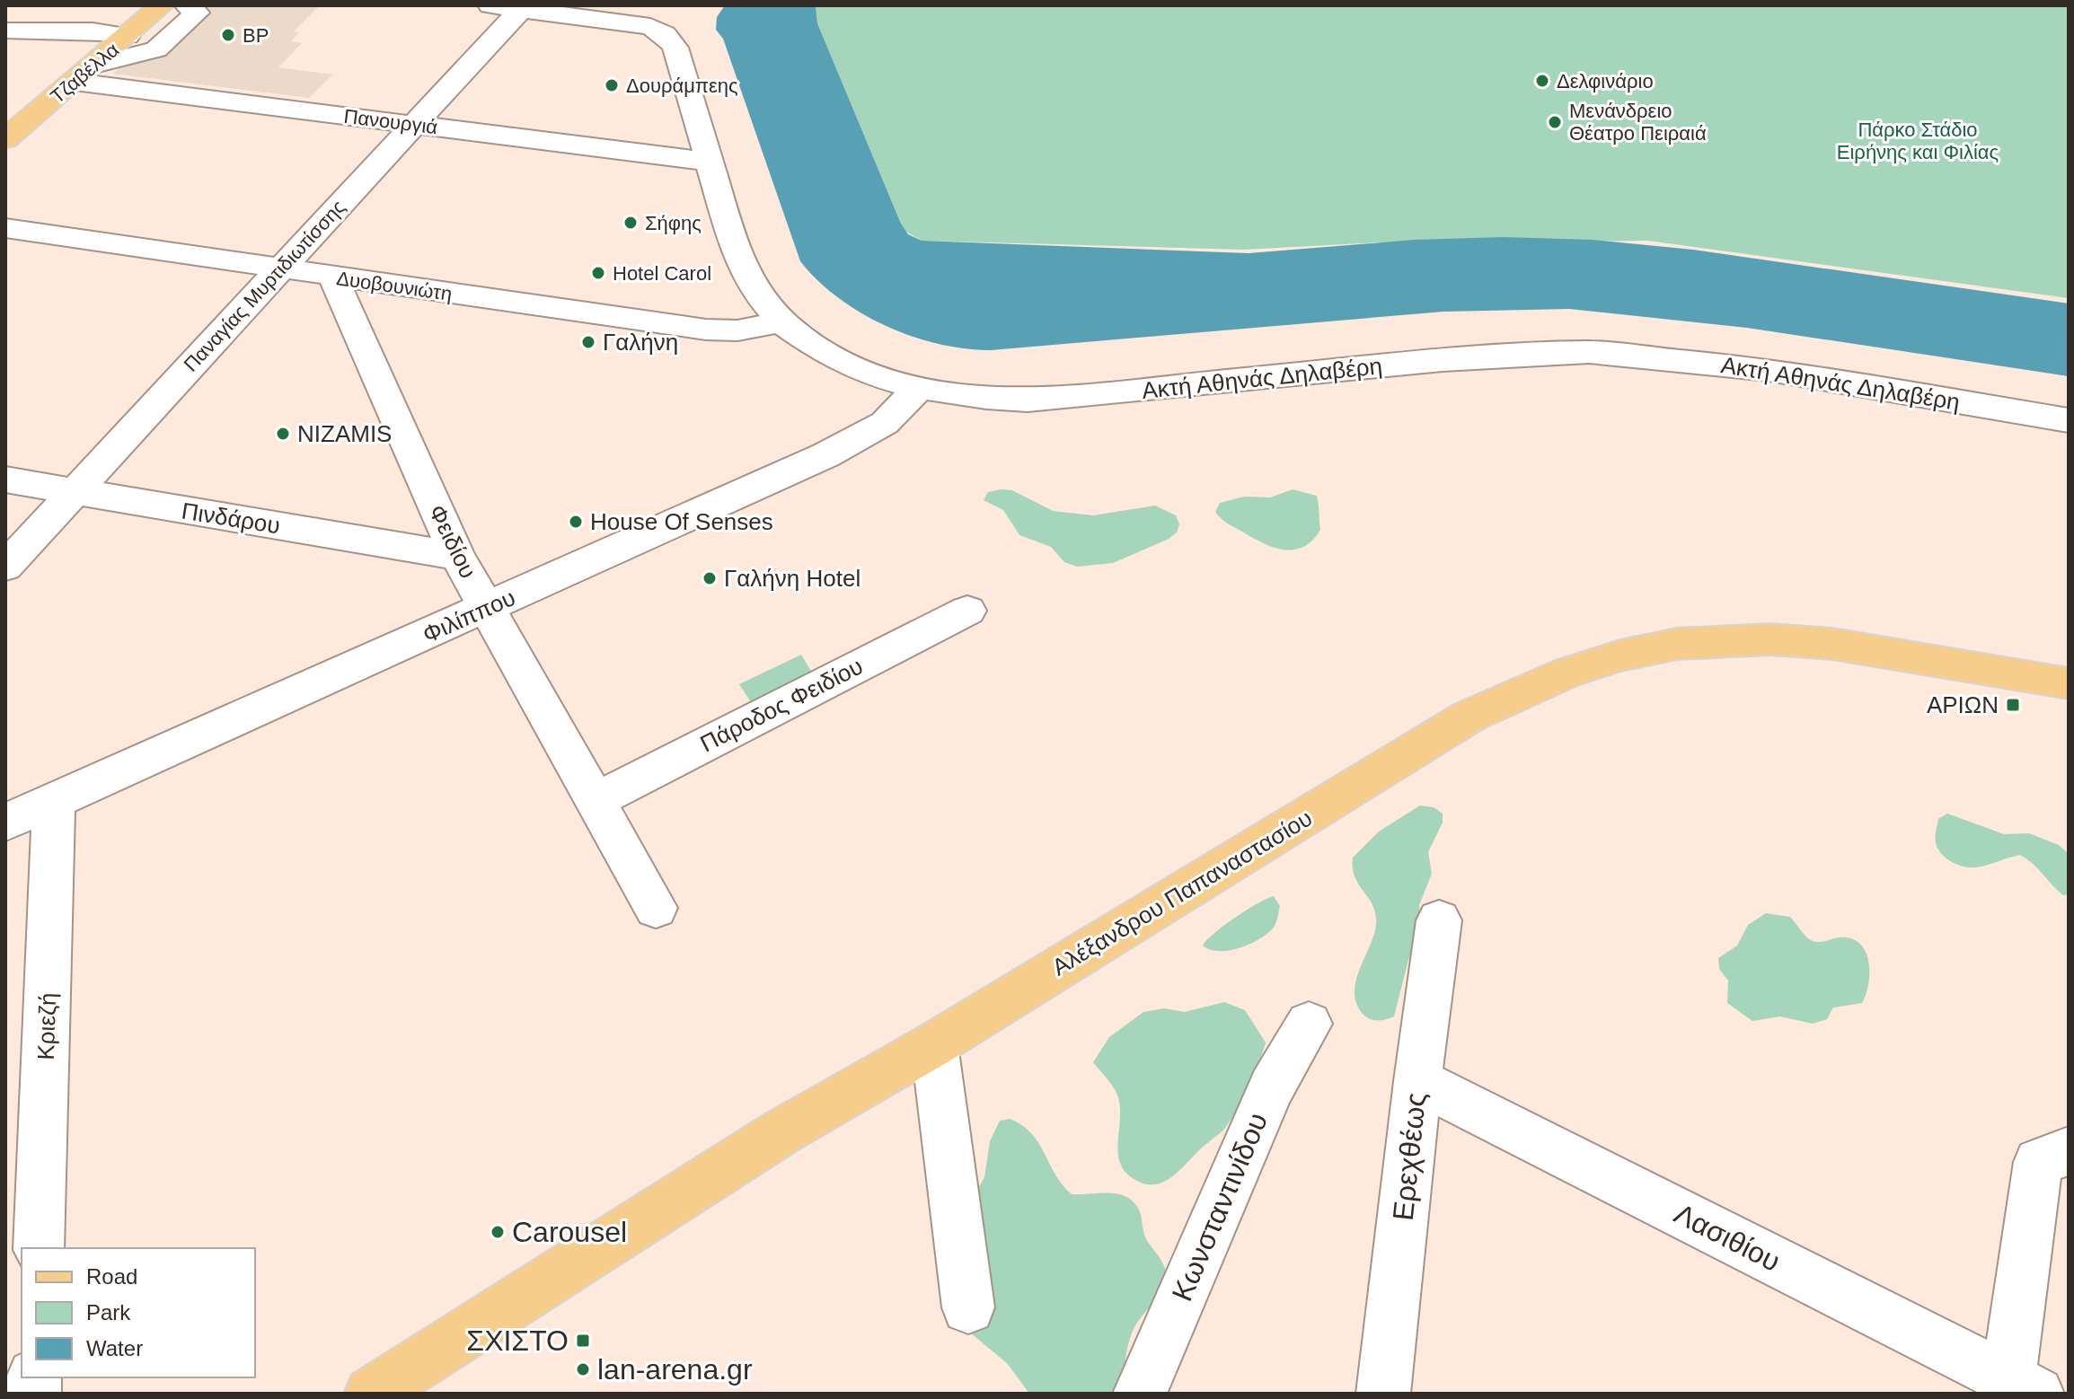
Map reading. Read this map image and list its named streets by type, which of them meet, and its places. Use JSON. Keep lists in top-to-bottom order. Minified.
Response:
{"streets":{"main road":["Τζαβέλλα","Αλέξανδρου Παπαναστασίου"],"street":["Πανουργιά","Παναγίας Μυρτιδιωτίσσης","Δυοβουνιώτη","Ακτή Αθηνάς Δηλαβέρη","Πινδάρου","Φειδίου","Φιλίππου","Πάροδος Φειδίου","Κριεζή","Ερεχθέως","Κωνσταντινίδου","Λασιθίου"]},"crossings":[["Τζαβέλλα","Πανουργιά"],["Πανουργιά","Παναγίας Μυρτιδιωτίσσης"],["Πανουργιά","Ακτή Αθηνάς Δηλαβέρη"],["Παναγίας Μυρτιδιωτίσσης","Δυοβουνιώτη"],["Παναγίας Μυρτιδιωτίσσης","Ακτή Αθηνάς Δηλαβέρη"],["Παναγίας Μυρτιδιωτίσσης","Πινδάρου"],["Δυοβουνιώτη","Ακτή Αθηνάς Δηλαβέρη"],["Δυοβουνιώτη","Φειδίου"],["Ακτή Αθηνάς Δηλαβέρη","Φιλίππου"],["Πινδάρου","Φειδίου"],["Φειδίου","Φιλίππου"],["Φειδίου","Πάροδος Φειδίου"],["Φιλίππου","Κριεζή"],["Ερεχθέως","Λασιθίου"]],"parks":["Πάρκο Στάδιο Ειρήνης και Φιλίας"],"places":{"other":["BP","Δελφινάριο","Δουράμπεης","Μενάνδρειο Θέατρο Πειραιά","Σήφης","Hotel Carol","Γαλήνη","NIZAMIS","House Of Senses","Γαλήνη Hotel","Carousel","lan-arena.gr"],"transit":["ΑΡΙΩΝ","ΣΧΙΣΤΟ"]},"legend":["Road","Park","Water"]}
